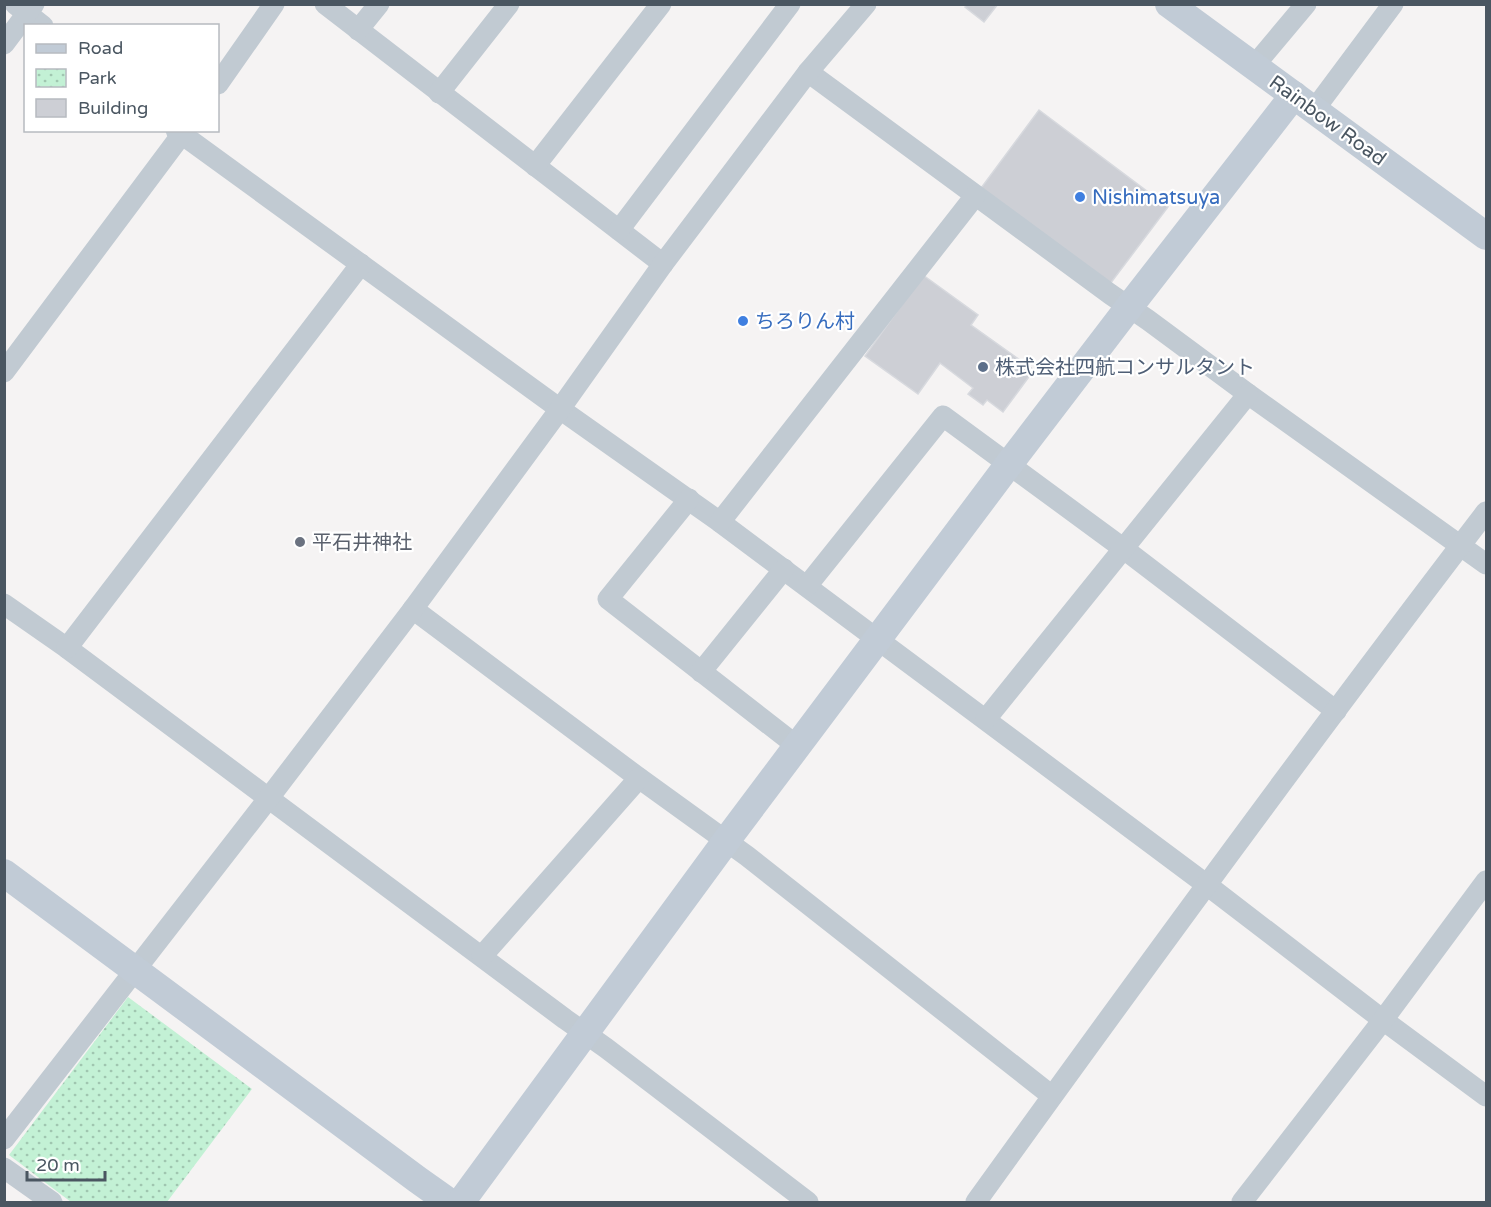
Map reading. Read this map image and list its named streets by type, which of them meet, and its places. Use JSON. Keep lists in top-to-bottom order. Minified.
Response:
{"streets":{"street":["Rainbow Road"]},"places":["Nishimatsuya","ちろりん村","株式会社四航コンサルタント","平石井神社"],"legend":["Road","Park","Building"],"scale_bar":"20 m"}
